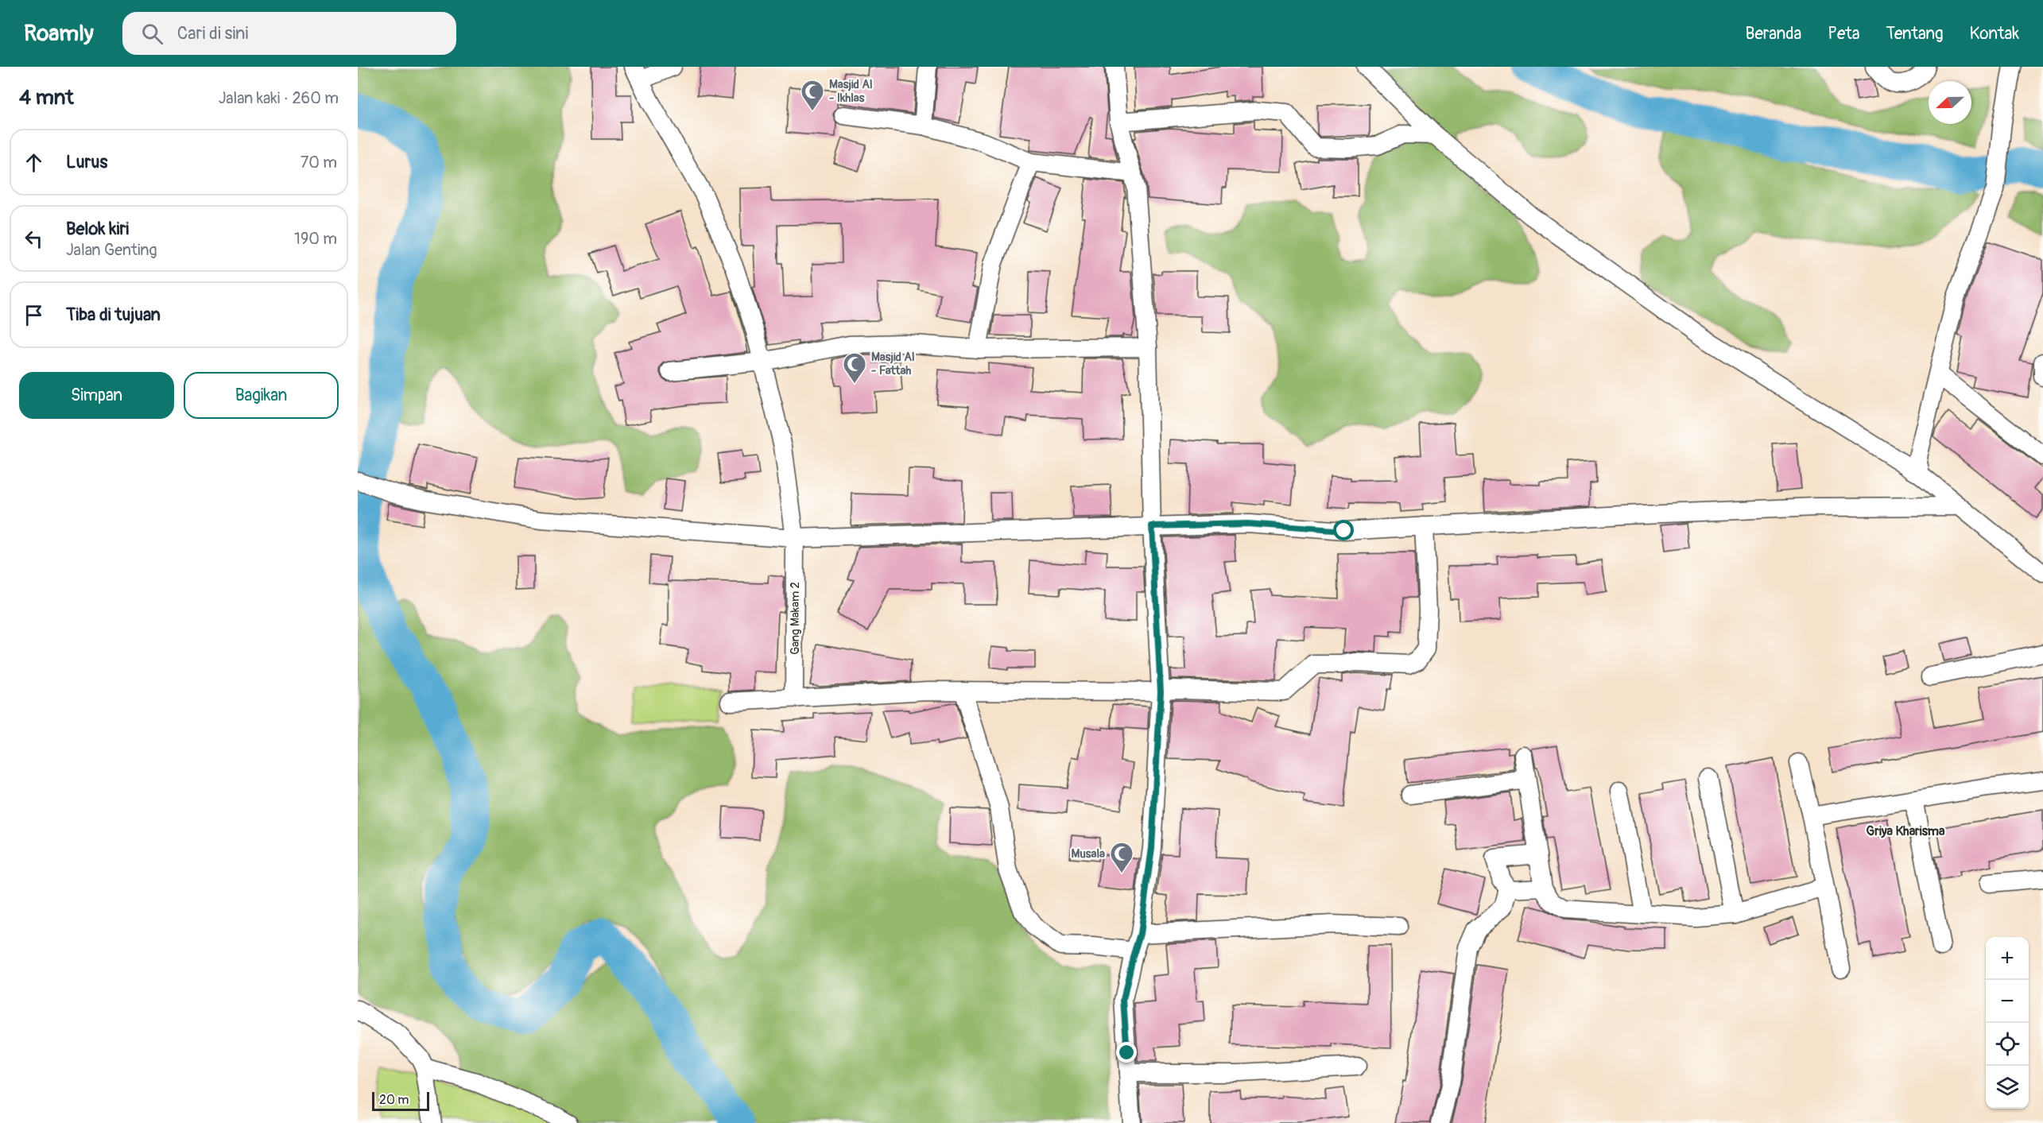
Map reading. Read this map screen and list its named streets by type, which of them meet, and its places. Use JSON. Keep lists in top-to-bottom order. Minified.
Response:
{"streets":{"street":["Gang Makam 2"]},"districts":["Griya Kharisma"],"places":{"mosque":["Masjid Al - Ikhlas","Masjid Al - Fattah","Musala"]},"scale_bar":"20 m","north":"left","page":{"header":"Roamly","search":"Cari di sini","nav":["Beranda","Peta","Tentang","Kontak"],"heading":["4 mnt","Jalan kaki · 260 m"],"list":[["Lurus","70 m"],["Belok kiri","Jalan Genting","190 m"],"Tiba di tujuan"],"buttons":["Simpan","Bagikan"],"map_buttons":["+","−"],"scale":"20 m"}}
